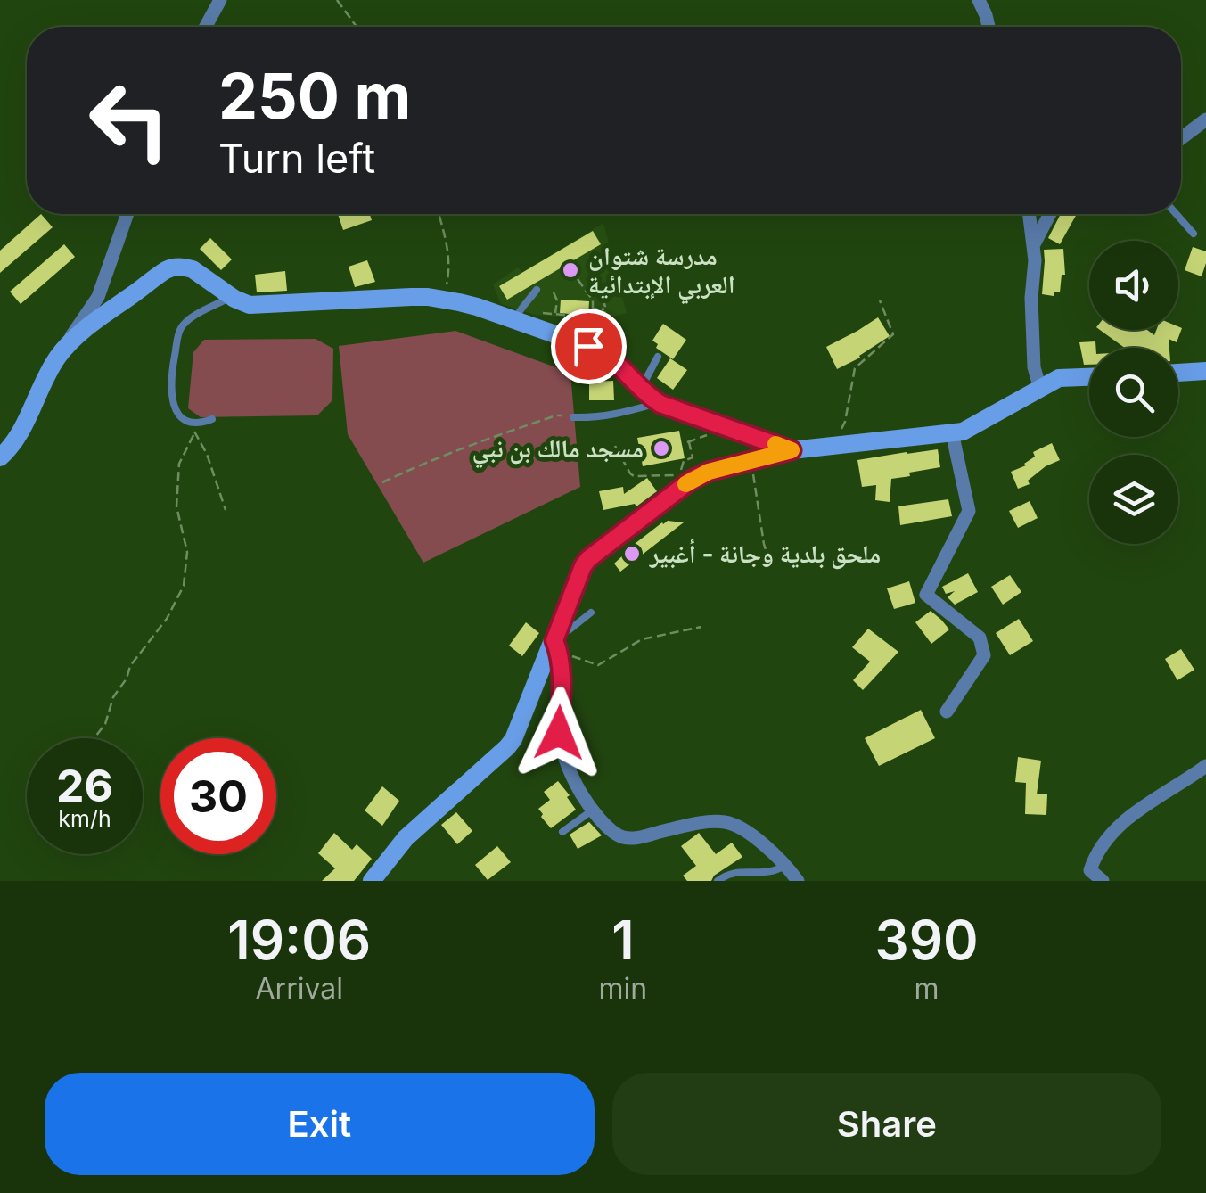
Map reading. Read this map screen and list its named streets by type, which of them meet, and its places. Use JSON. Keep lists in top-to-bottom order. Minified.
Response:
{"places":["مدرسة شتوان العربي الإبتدائية","مسجد مالك بن نبي","ملحق بلدية وجانة - أغبير"],"page":{"turn":["250 m","Turn left"],"speed":"26 km/h","limit":"30","eta":["19:06","Arrival","1","min","390","m"],"buttons":["Exit","Share"]}}
